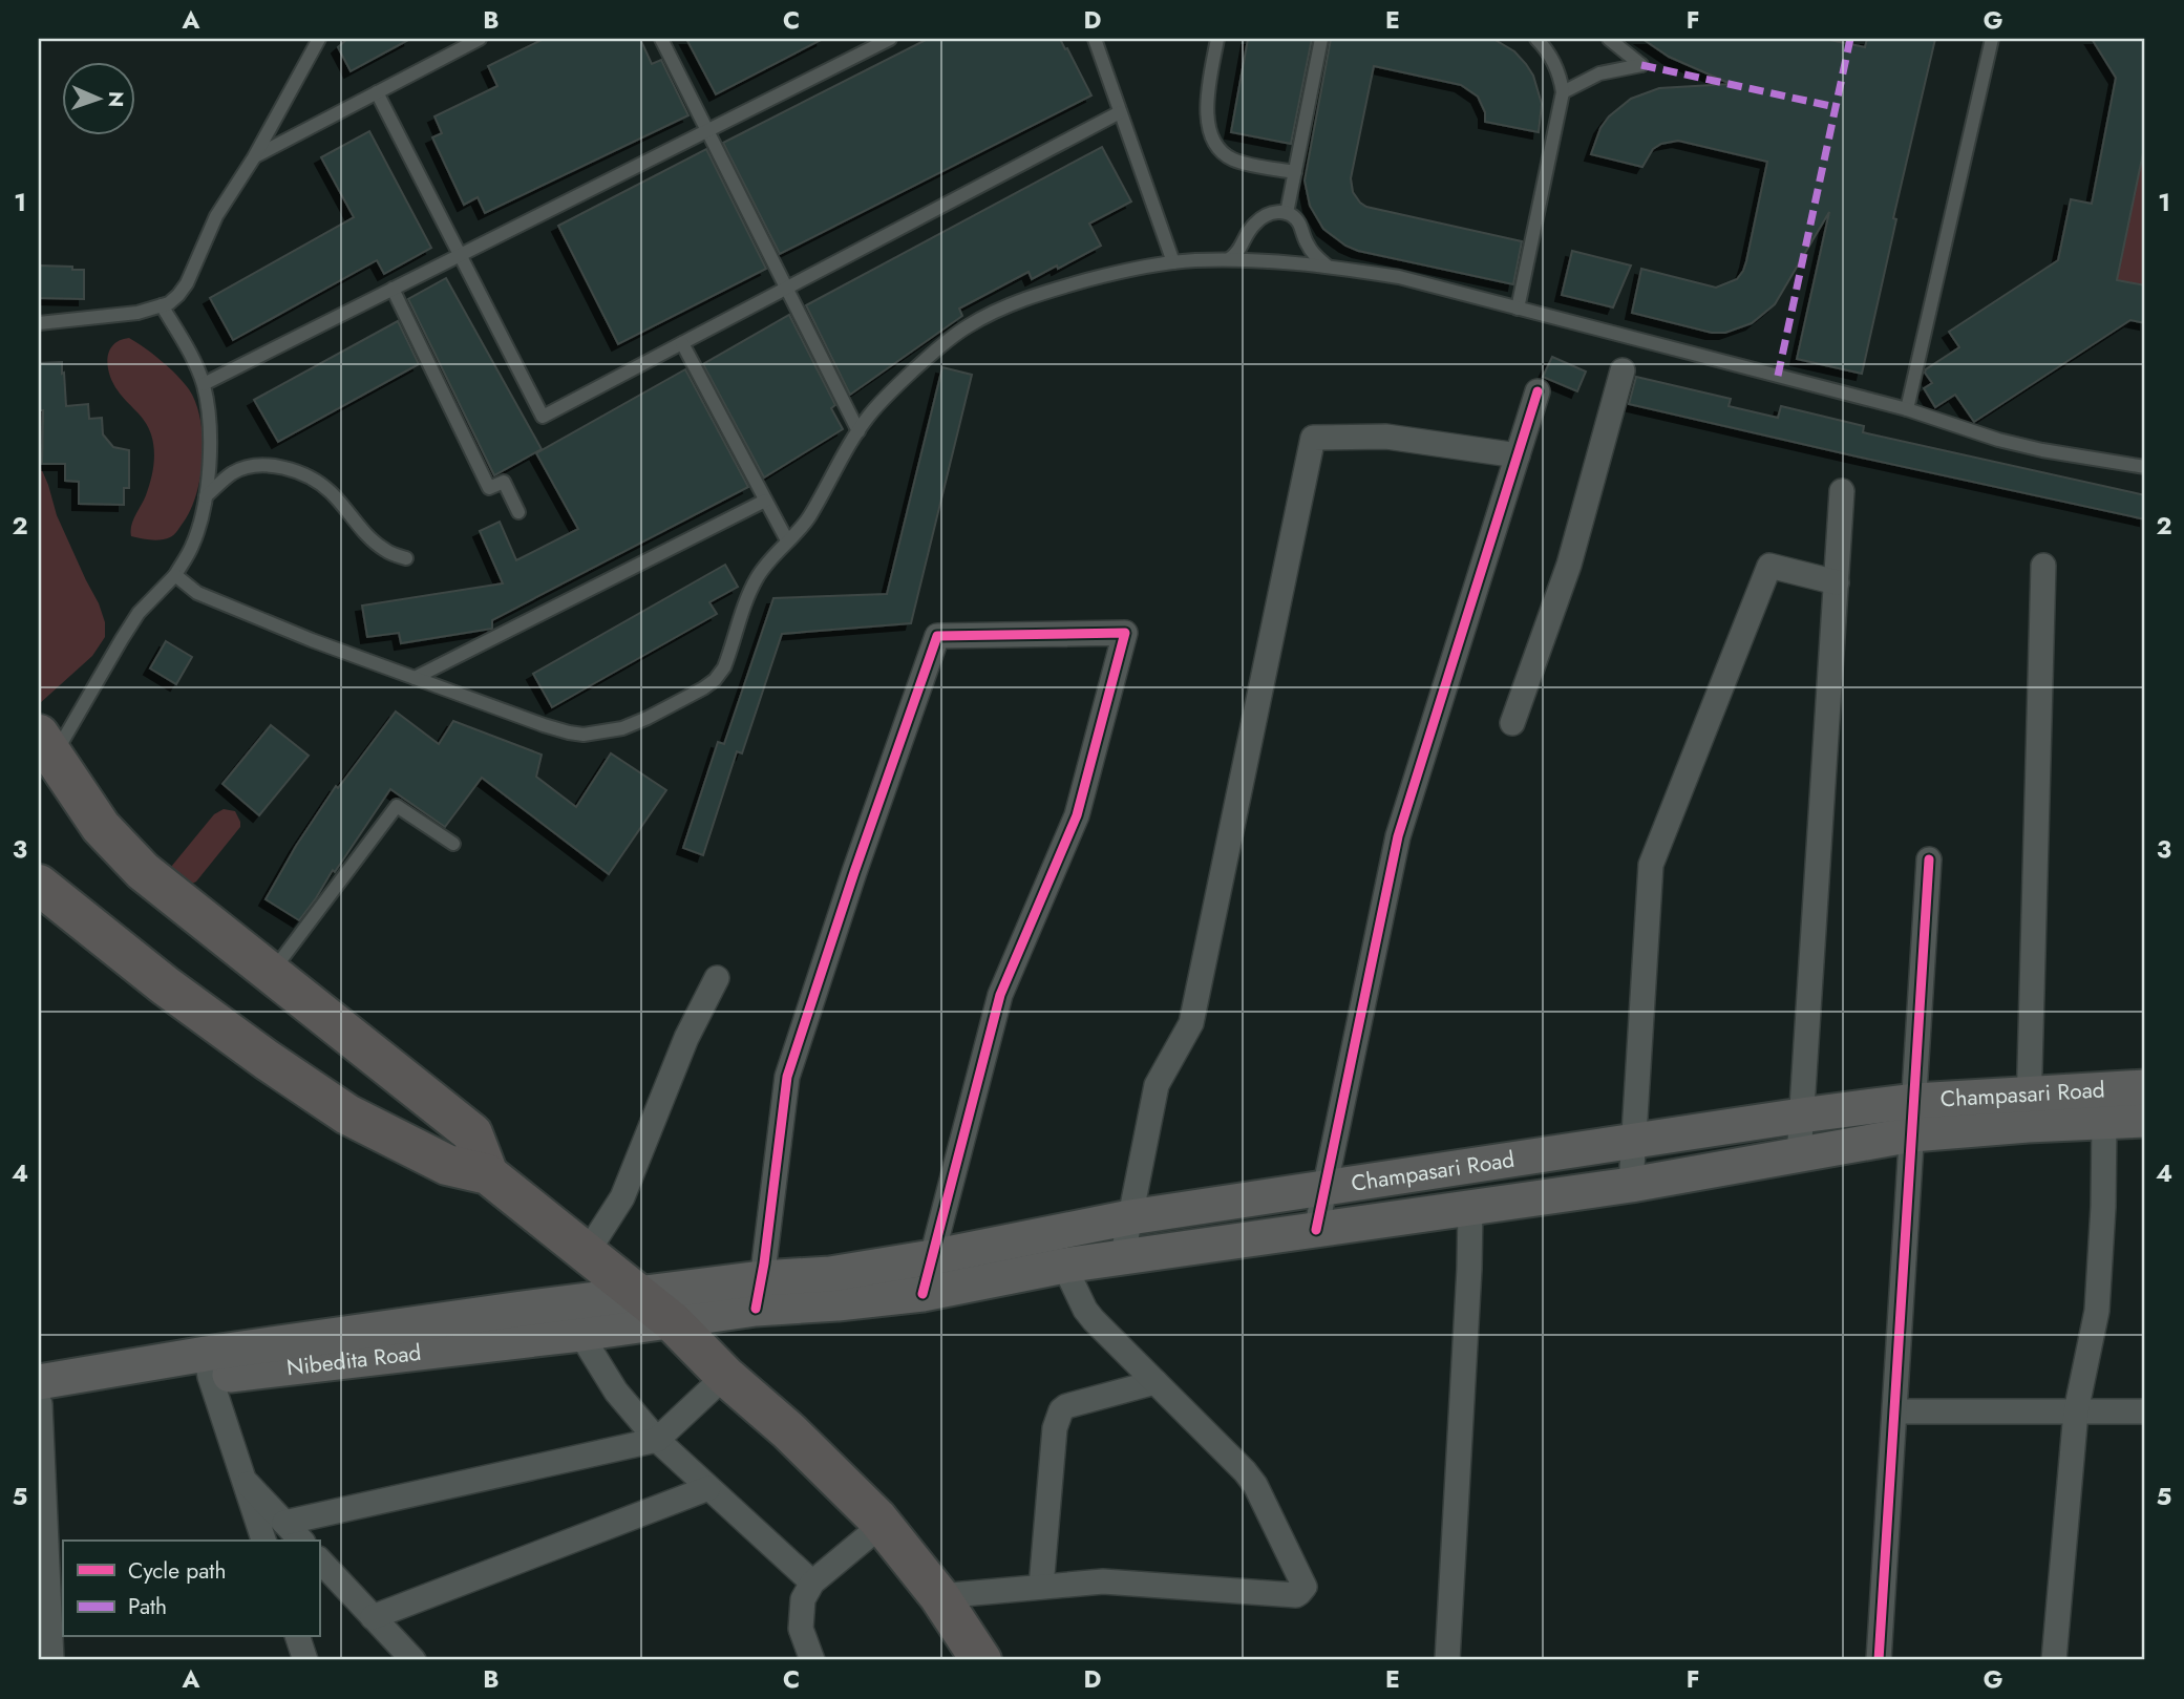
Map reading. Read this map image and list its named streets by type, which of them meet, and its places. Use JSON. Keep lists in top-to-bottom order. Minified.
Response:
{"streets":{"main road":["Champasari Road","Nibedita Road"]},"crossings":[["Champasari Road","Nibedita Road"]],"legend":["Cycle path","Path"],"north":"right","grid":{"columns":["A","B","C","D","E","F","G"],"rows":["1","2","3","4","5"]}}
